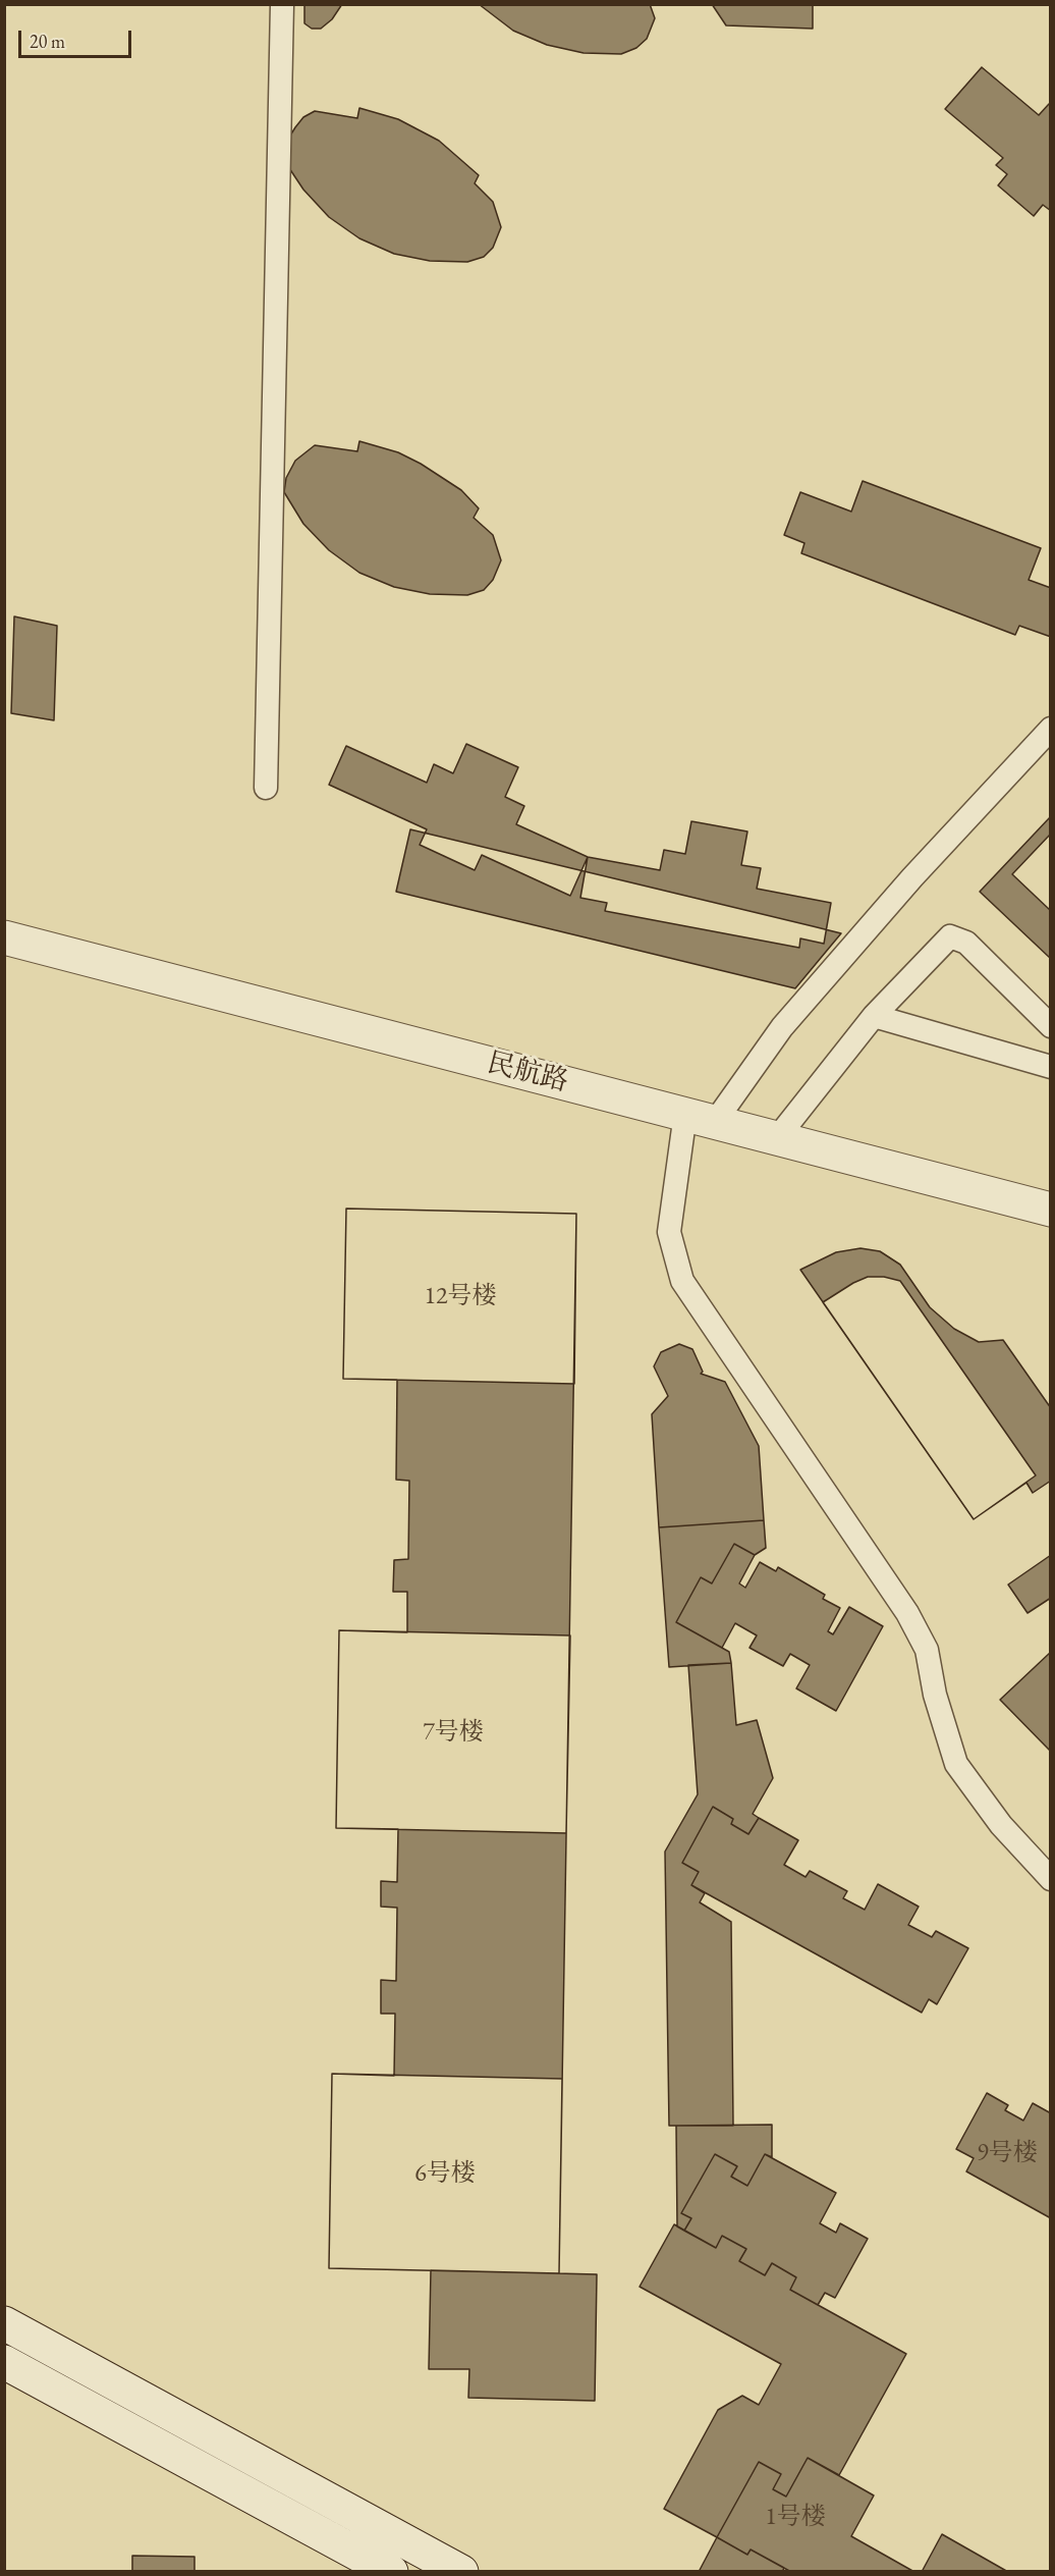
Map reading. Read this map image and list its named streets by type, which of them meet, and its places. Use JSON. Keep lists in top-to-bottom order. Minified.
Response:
{"streets":{"street":["民航路"]},"house_numbers":["12号楼","7号楼","9号楼","6号楼","1号楼"],"scale_bar":"20 m"}
